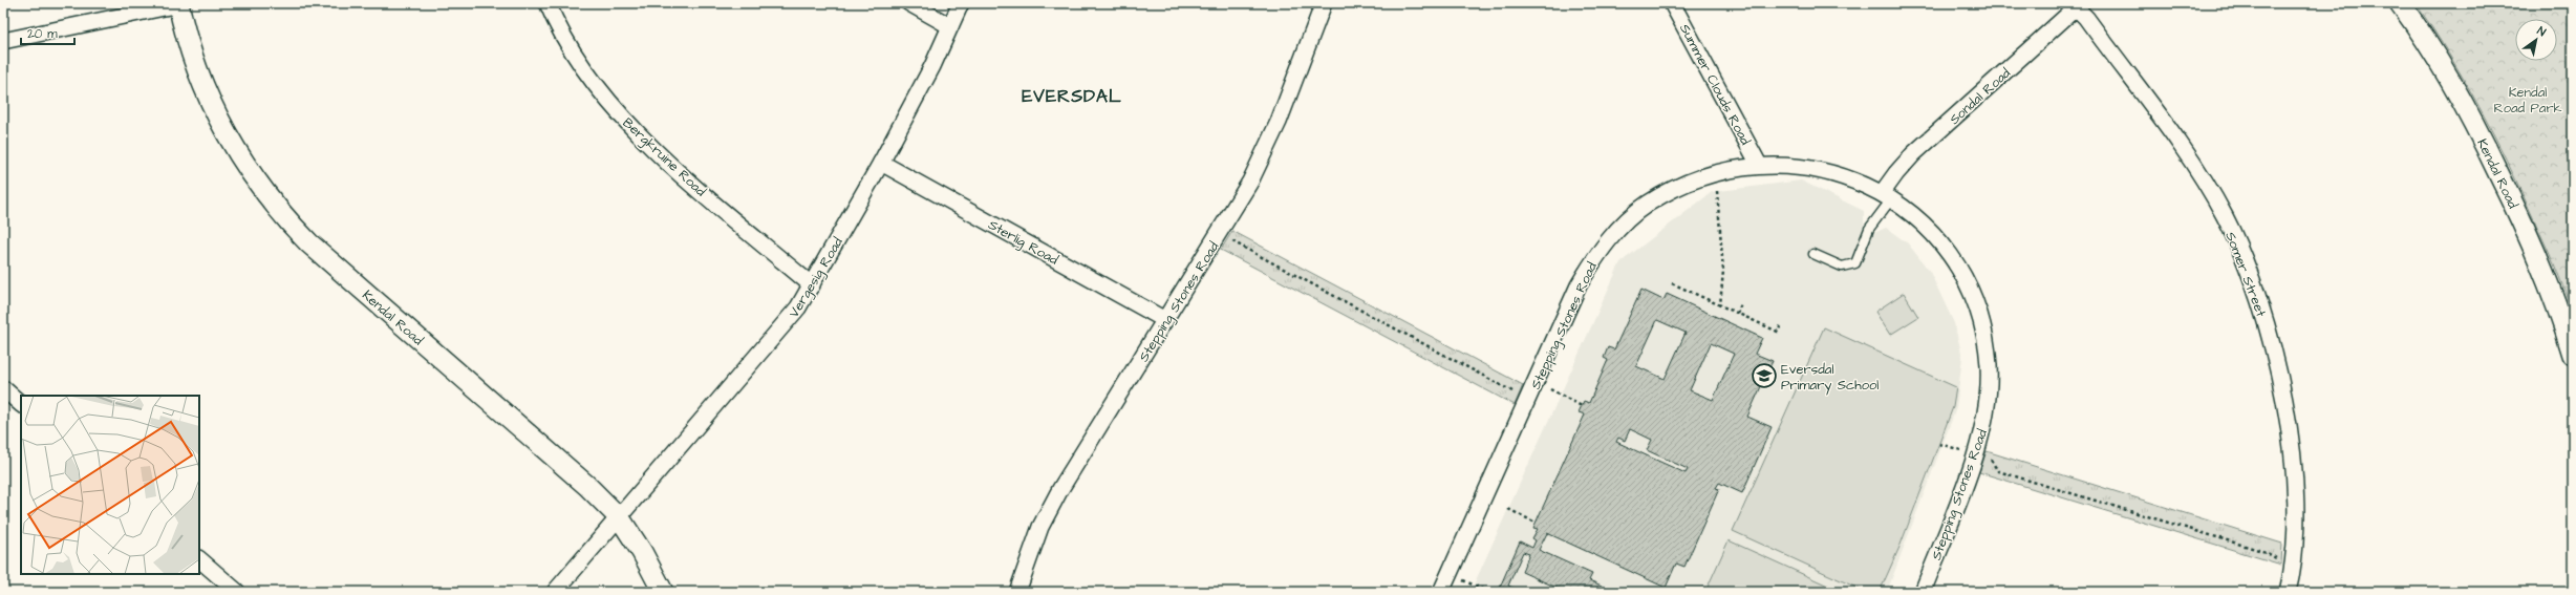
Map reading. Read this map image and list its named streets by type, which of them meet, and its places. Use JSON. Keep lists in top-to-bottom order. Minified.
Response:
{"streets":{"street":["Summer Clouds Road","Sondal Road","Bergkruine Road","Kendal Road","Sterlig Road","Somer Street","Vergesig Road","Stepping Stones Road"]},"crossings":[["Summer Clouds Road","Stepping Stones Road"],["Sondal Road","Somer Street"],["Sondal Road","Stepping Stones Road"],["Bergkruine Road","Vergesig Road"],["Kendal Road","Vergesig Road"],["Sterlig Road","Vergesig Road"],["Sterlig Road","Stepping Stones Road"]],"districts":["EVERSDAL"],"parks":["Kendal Road Park"],"places":{"school or university":["Eversdal Primary School"]},"scale_bar":"20 m","north":"top right"}
